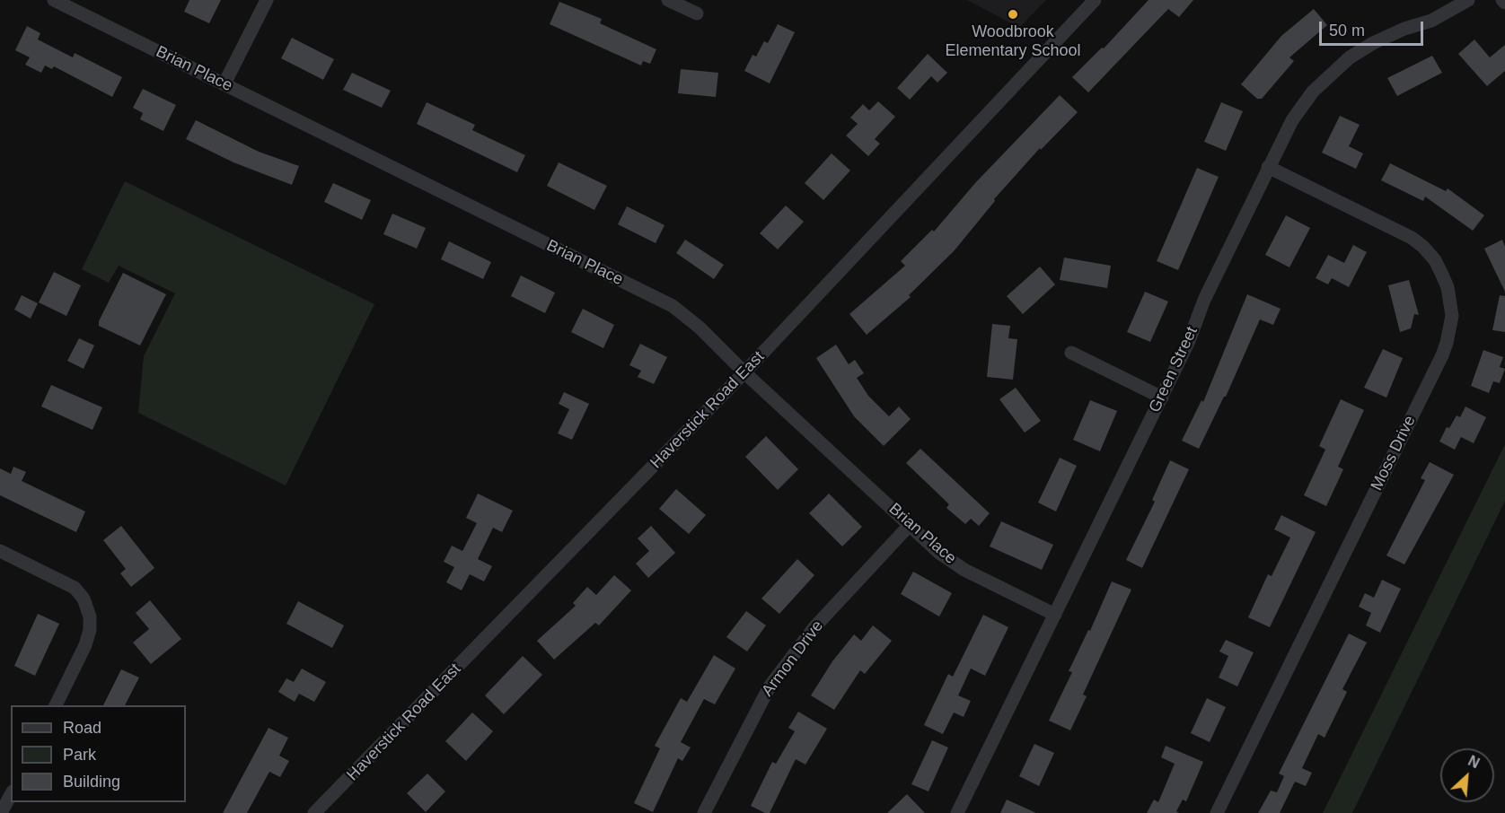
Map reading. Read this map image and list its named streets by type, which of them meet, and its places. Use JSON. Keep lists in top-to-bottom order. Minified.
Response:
{"streets":{"street":["Brian Place","Green Street","Haverstick Road East","Moss Drive","Armon Drive"]},"crossings":[["Brian Place","Green Street"],["Brian Place","Haverstick Road East"],["Brian Place","Armon Drive"],["Green Street","Moss Drive"]],"places":["Woodbrook Elementary School"],"legend":["Road","Park","Building"],"scale_bar":"50 m","north":"top right"}
